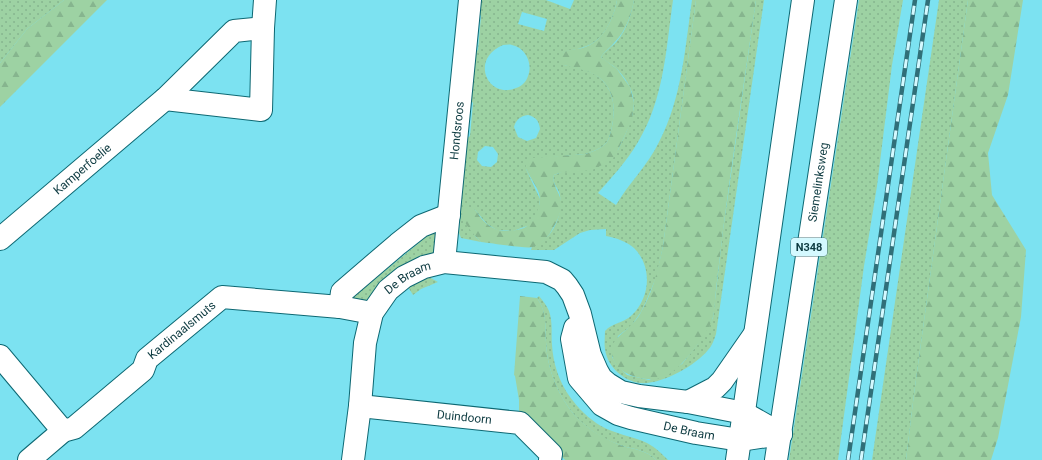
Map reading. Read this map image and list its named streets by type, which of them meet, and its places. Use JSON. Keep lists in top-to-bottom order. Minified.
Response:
{"streets":{"street":["Hondsroos","Kamperfoelie","Siemelinksweg","N348","De Braam","Kardinaalsmuts","Duindoorn"]},"crossings":[["Hondsroos","De Braam"],["Siemelinksweg","De Braam"],["De Braam","Kardinaalsmuts"],["De Braam","Duindoorn"]]}
